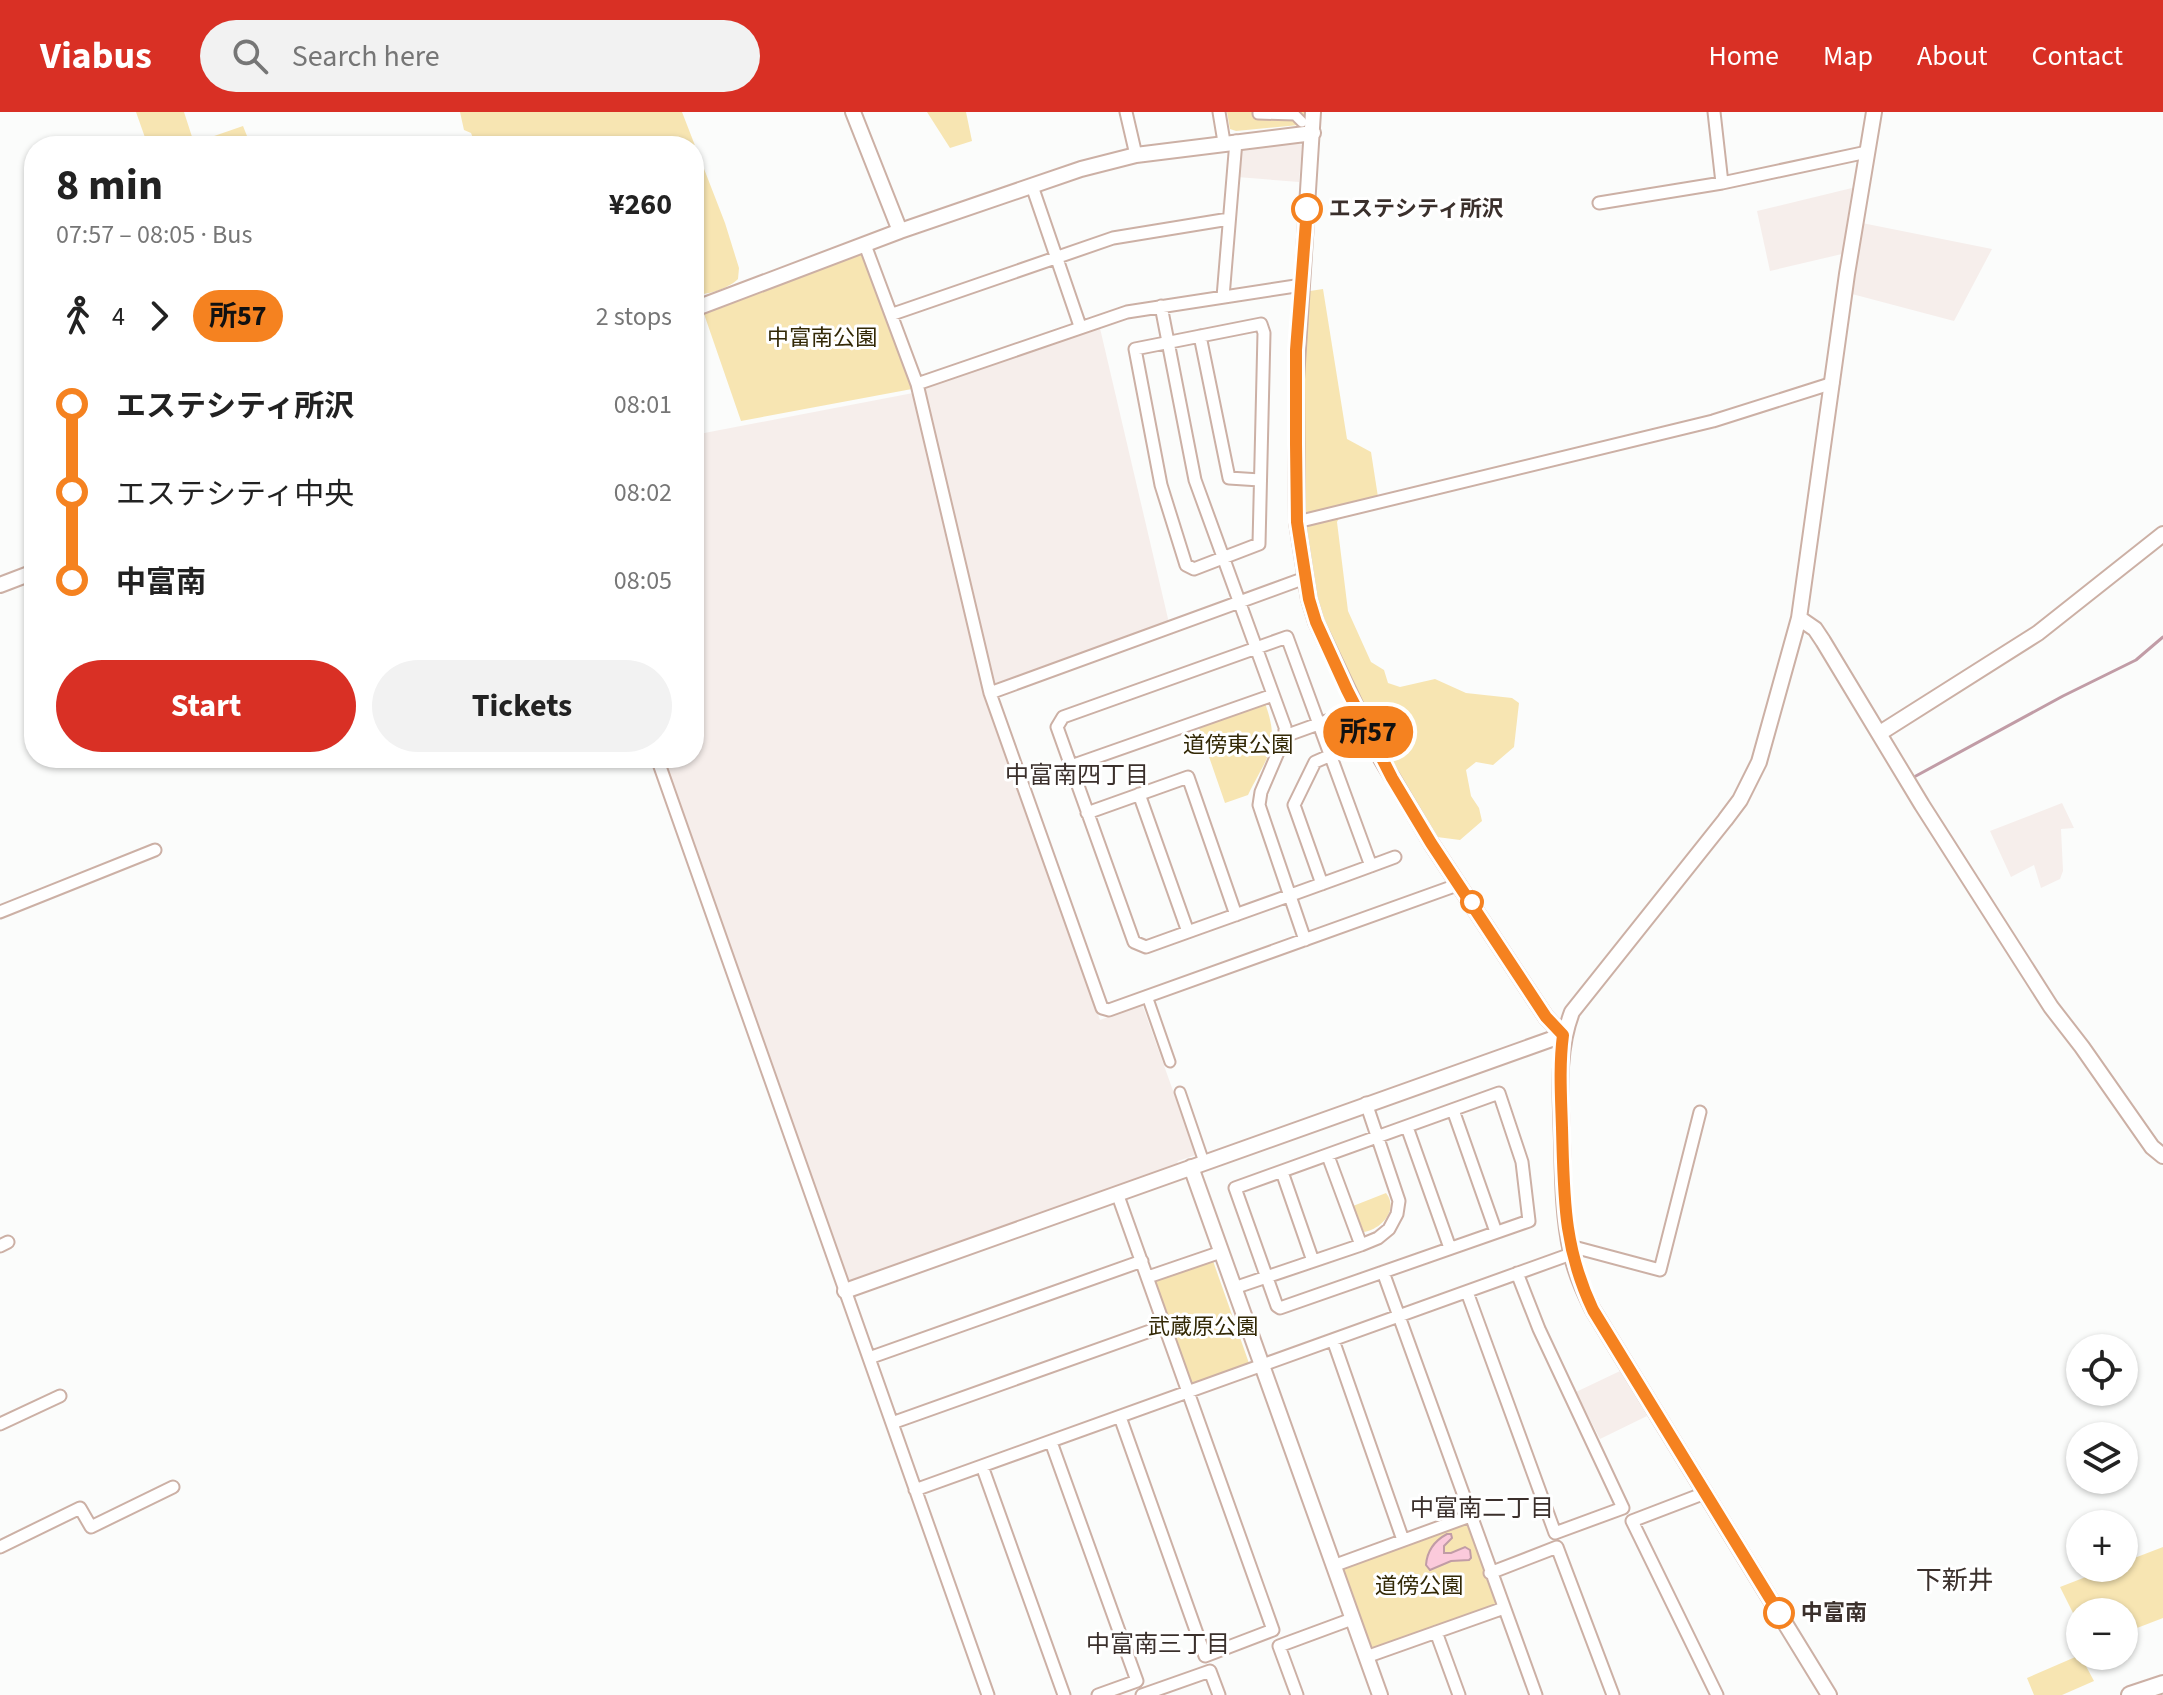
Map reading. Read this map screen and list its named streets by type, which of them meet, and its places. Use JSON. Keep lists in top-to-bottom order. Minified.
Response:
{"districts":["中富南四丁目","中富南二丁目","下新井","中富南三丁目"],"parks":["中富南公園","道傍東公園","武蔵原公園","道傍公園"],"places":["エステシティ所沢","中富南"],"lines":["bus line 所57"],"page":{"header":"Viabus","search":"Search here","nav":["Home","Map","About","Contact"],"on_map":"所57","heading":["8 min","07:57 – 08:05 · Bus","¥260"],"legs":["4","所57","2 stops"],"list":[{"name":"エステシティ所沢","value":"08:01"},{"name":"エステシティ中央","value":"08:02"},{"name":"中富南","value":"08:05"}],"buttons":["Start","Tickets"],"map_buttons":["+","−"]}}
